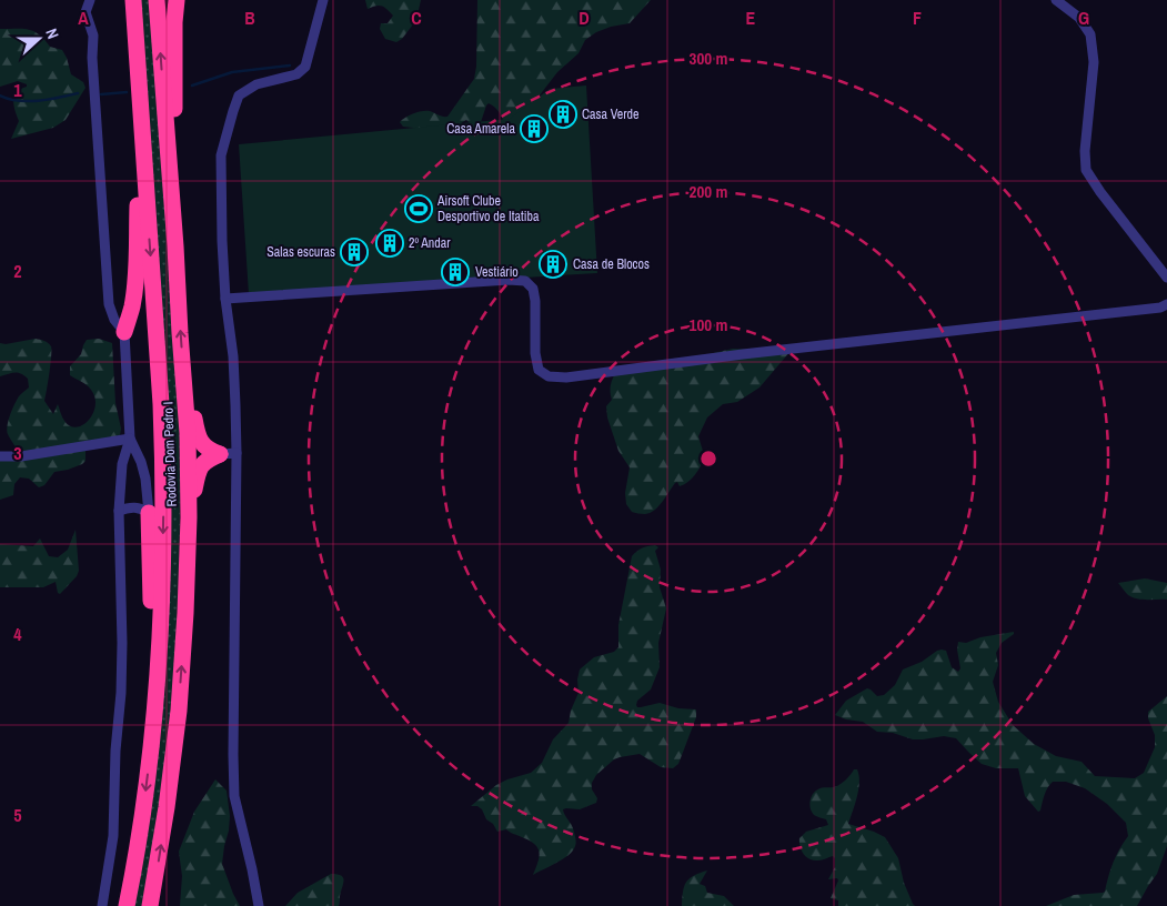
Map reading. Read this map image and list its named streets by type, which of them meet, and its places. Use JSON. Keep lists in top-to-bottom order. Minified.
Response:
{"streets":{"highway":["Rodovia Dom Pedro I"]},"places":{"building":["Casa Verde","Casa Amarela","2º Andar","Salas escuras","Casa de Blocos","Vestiário"],"sports":["Airsoft Clube Desportivo de Itatiba"]},"north":"right","grid":{"columns":["A","B","C","D","E","F","G"],"rows":["1","2","3","4","5"]},"rings":["300 m","200 m","100 m"]}
